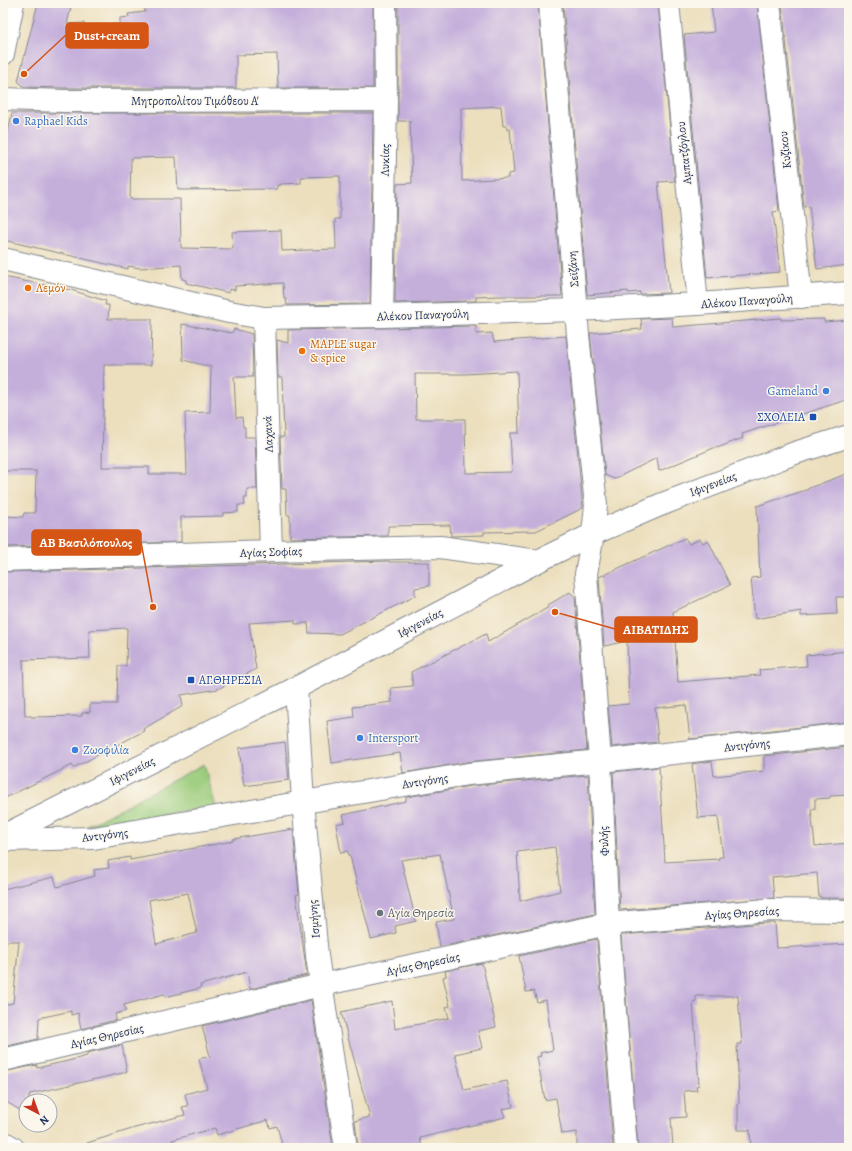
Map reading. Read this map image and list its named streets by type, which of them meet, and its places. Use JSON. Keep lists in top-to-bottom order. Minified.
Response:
{"streets":{"street":["Μητροπολίτου Τιμόθεου Α'","Κυζίκου","Αμπατζόγλου","Λυκίας","Σεϊζάνη","Αλέκου Παναγούλη","Λαχανά","Ιφιγενείας","Αγίας Σοφίας","Αντιγόνης","Φυλής","Αγίας Θηρεσίας","Ισμήνης"]},"crossings":[["Μητροπολίτου Τιμόθεου Α'","Λυκίας"],["Κυζίκου","Αλέκου Παναγούλη"],["Αμπατζόγλου","Αλέκου Παναγούλη"],["Λυκίας","Αλέκου Παναγούλη"],["Σεϊζάνη","Αλέκου Παναγούλη"],["Σεϊζάνη","Ιφιγενείας"],["Σεϊζάνη","Φυλής"],["Αλέκου Παναγούλη","Λαχανά"],["Λαχανά","Αγίας Σοφίας"],["Ιφιγενείας","Αγίας Σοφίας"],["Ιφιγενείας","Φυλής"],["Ιφιγενείας","Ισμήνης"],["Αντιγόνης","Φυλής"],["Αντιγόνης","Ισμήνης"],["Φυλής","Αγίας Θηρεσίας"],["Αγίας Θηρεσίας","Ισμήνης"]],"places":{"other":["Dust+cream","Raphael Kids","Λεμόν","MAPLE sugar & spice","Gameland","ΑΒ Βασιλόπουλος","ΑΙΒΑΤΙΔΗΣ","Intersport","Ζωοφιλία","Αγία Θηρεσία"],"transit":["ΣΧΟΛΕΙΑ","ΑΓ.ΘΗΡΕΣΙΑ"]},"north":"bottom right"}
